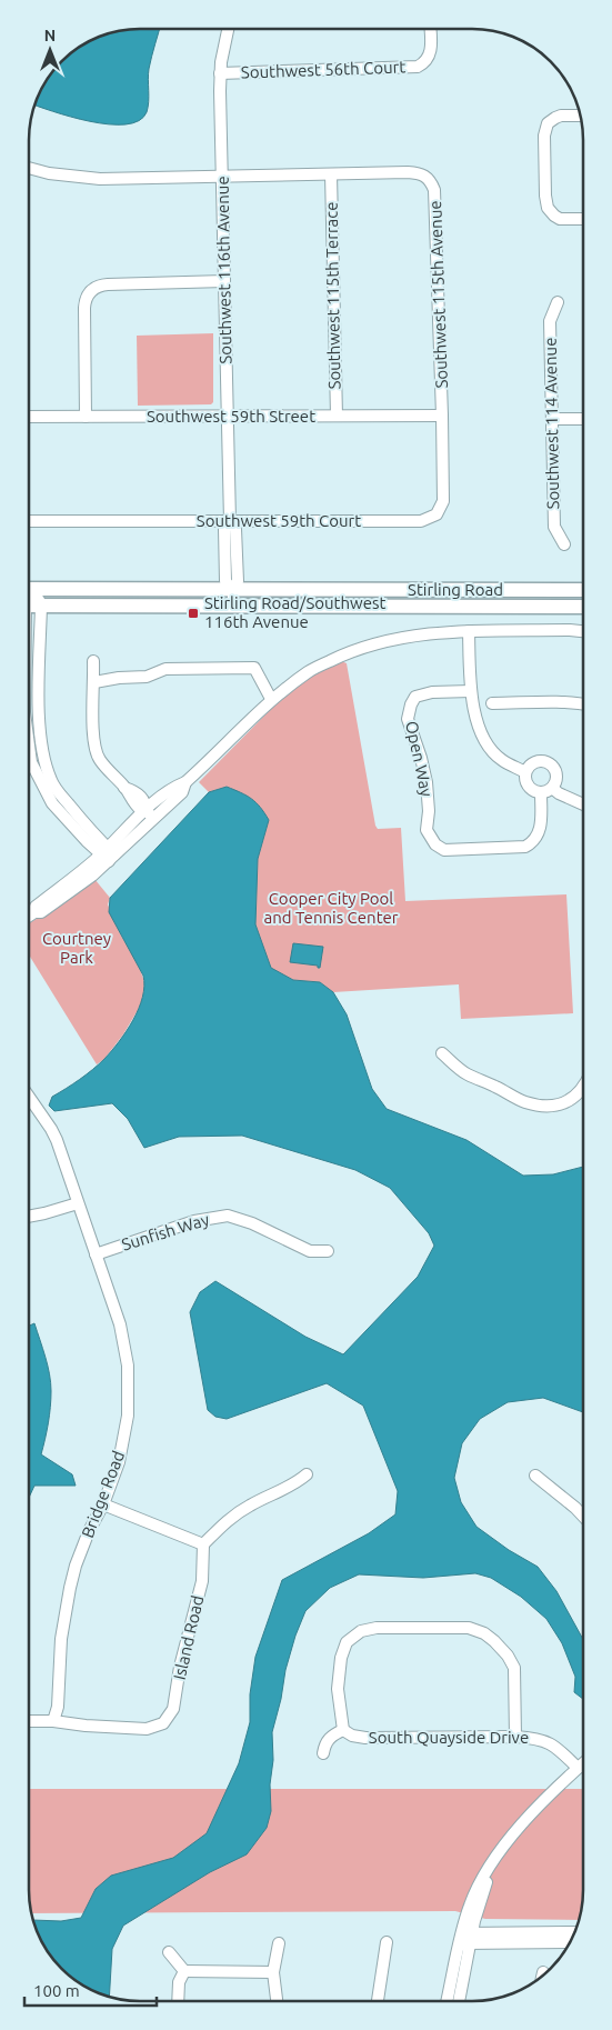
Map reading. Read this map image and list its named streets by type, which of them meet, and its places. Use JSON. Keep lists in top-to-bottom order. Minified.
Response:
{"streets":{"main road":["Stirling Road"],"street":["Southwest 56th Court","Southwest 116th Avenue","Southwest 115th Avenue","Southwest 115th Terrace","Southwest 59th Street","Southwest 114 Avenue","Southwest 59th Court","Open Way","Sunfish Way","Bridge Road","Island Road","South Quayside Drive"]},"crossings":[["Southwest 56th Court","Southwest 116th Avenue"],["Southwest 116th Avenue","Southwest 59th Street"],["Southwest 116th Avenue","Southwest 59th Court"],["Southwest 116th Avenue","Stirling Road"],["Southwest 115th Avenue","Southwest 115th Terrace"],["Southwest 115th Avenue","Southwest 59th Street"],["Southwest 115th Avenue","Southwest 59th Court"],["Southwest 115th Terrace","Southwest 59th Street"],["Southwest 59th Street","Southwest 59th Court"],["Sunfish Way","Bridge Road"],["Bridge Road","Island Road"]],"parks":["Cooper City Pool and Tennis Center","Courtney Park"],"places":{"transit":["Stirling Road/Southwest 116th Avenue"]},"scale_bar":"100 m","north":"top"}
